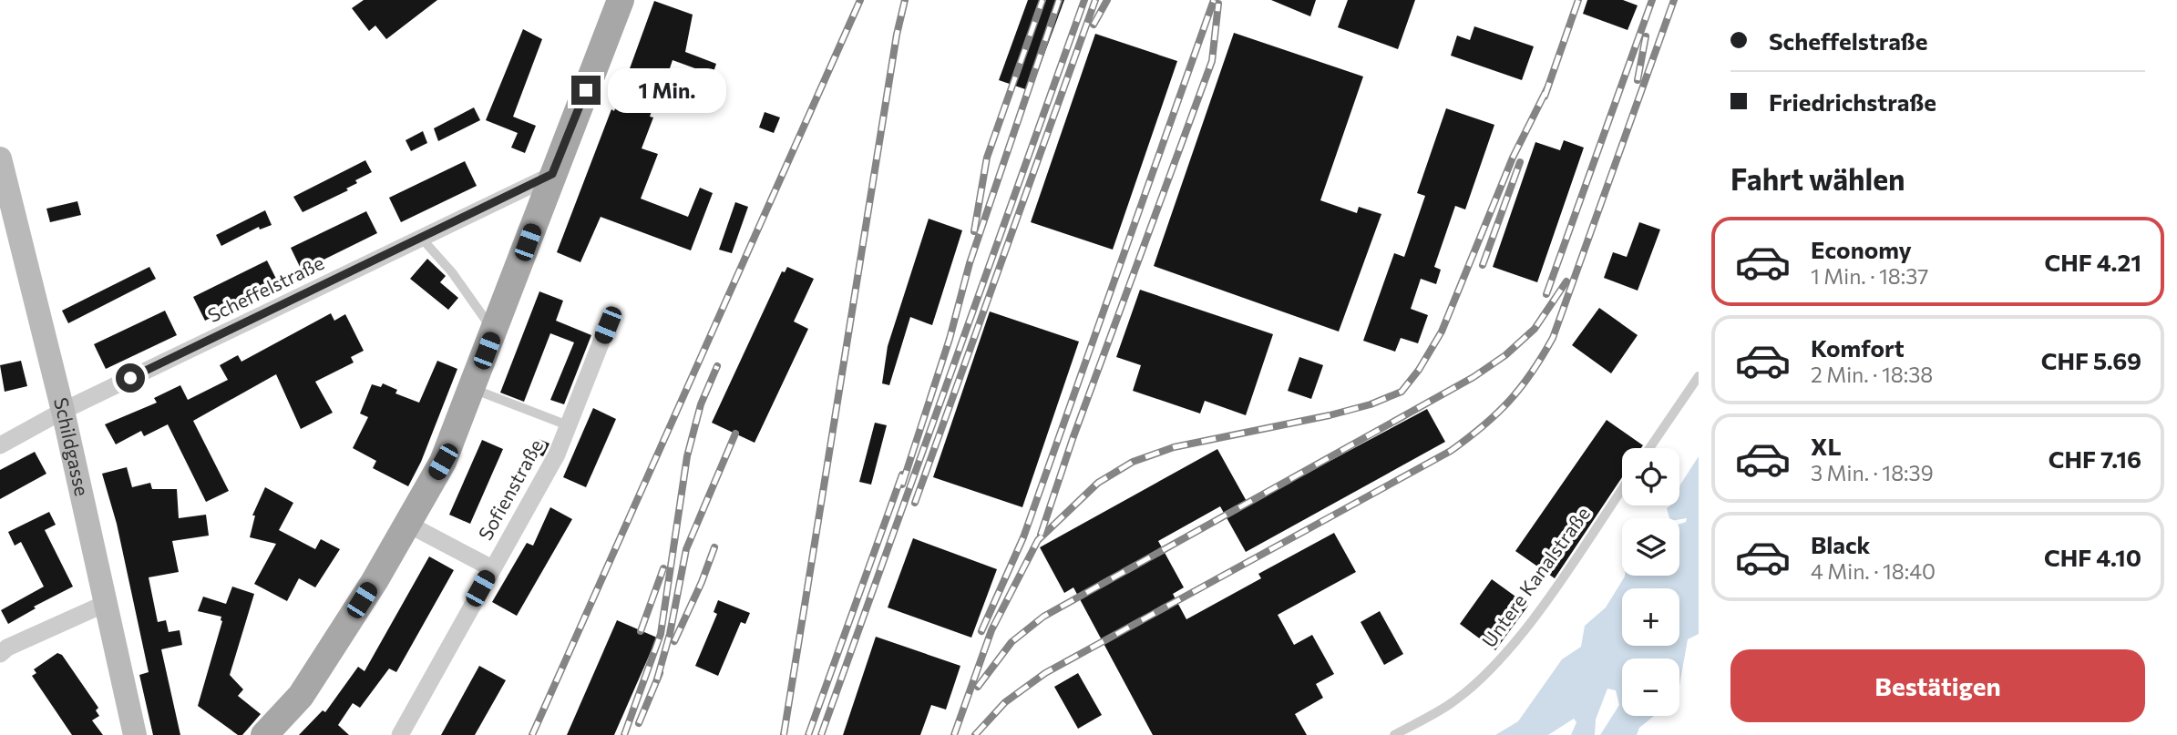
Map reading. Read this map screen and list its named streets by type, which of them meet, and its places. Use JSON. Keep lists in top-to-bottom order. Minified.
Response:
{"streets":{"street":["Scheffelstraße","Schildgasse","Sofienstraße"],"lane":["Untere Kanalstraße"]},"crossings":[["Scheffelstraße","Schildgasse"]],"page":{"banner":["Scheffelstraße","Friedrichstraße"],"bubble":"1 Min.","heading":"Fahrt wählen","list":[{"name":"Economy","note":"1 Min. · 18:37","value":"CHF 4.21"},{"name":"Komfort","note":"2 Min. · 18:38","value":"CHF 5.69"},{"name":"XL","note":"3 Min. · 18:39","value":"CHF 7.16"},{"name":"Black","note":"4 Min. · 18:40","value":"CHF 4.10"}],"map_buttons":["+","−"],"buttons":"Bestätigen"}}
